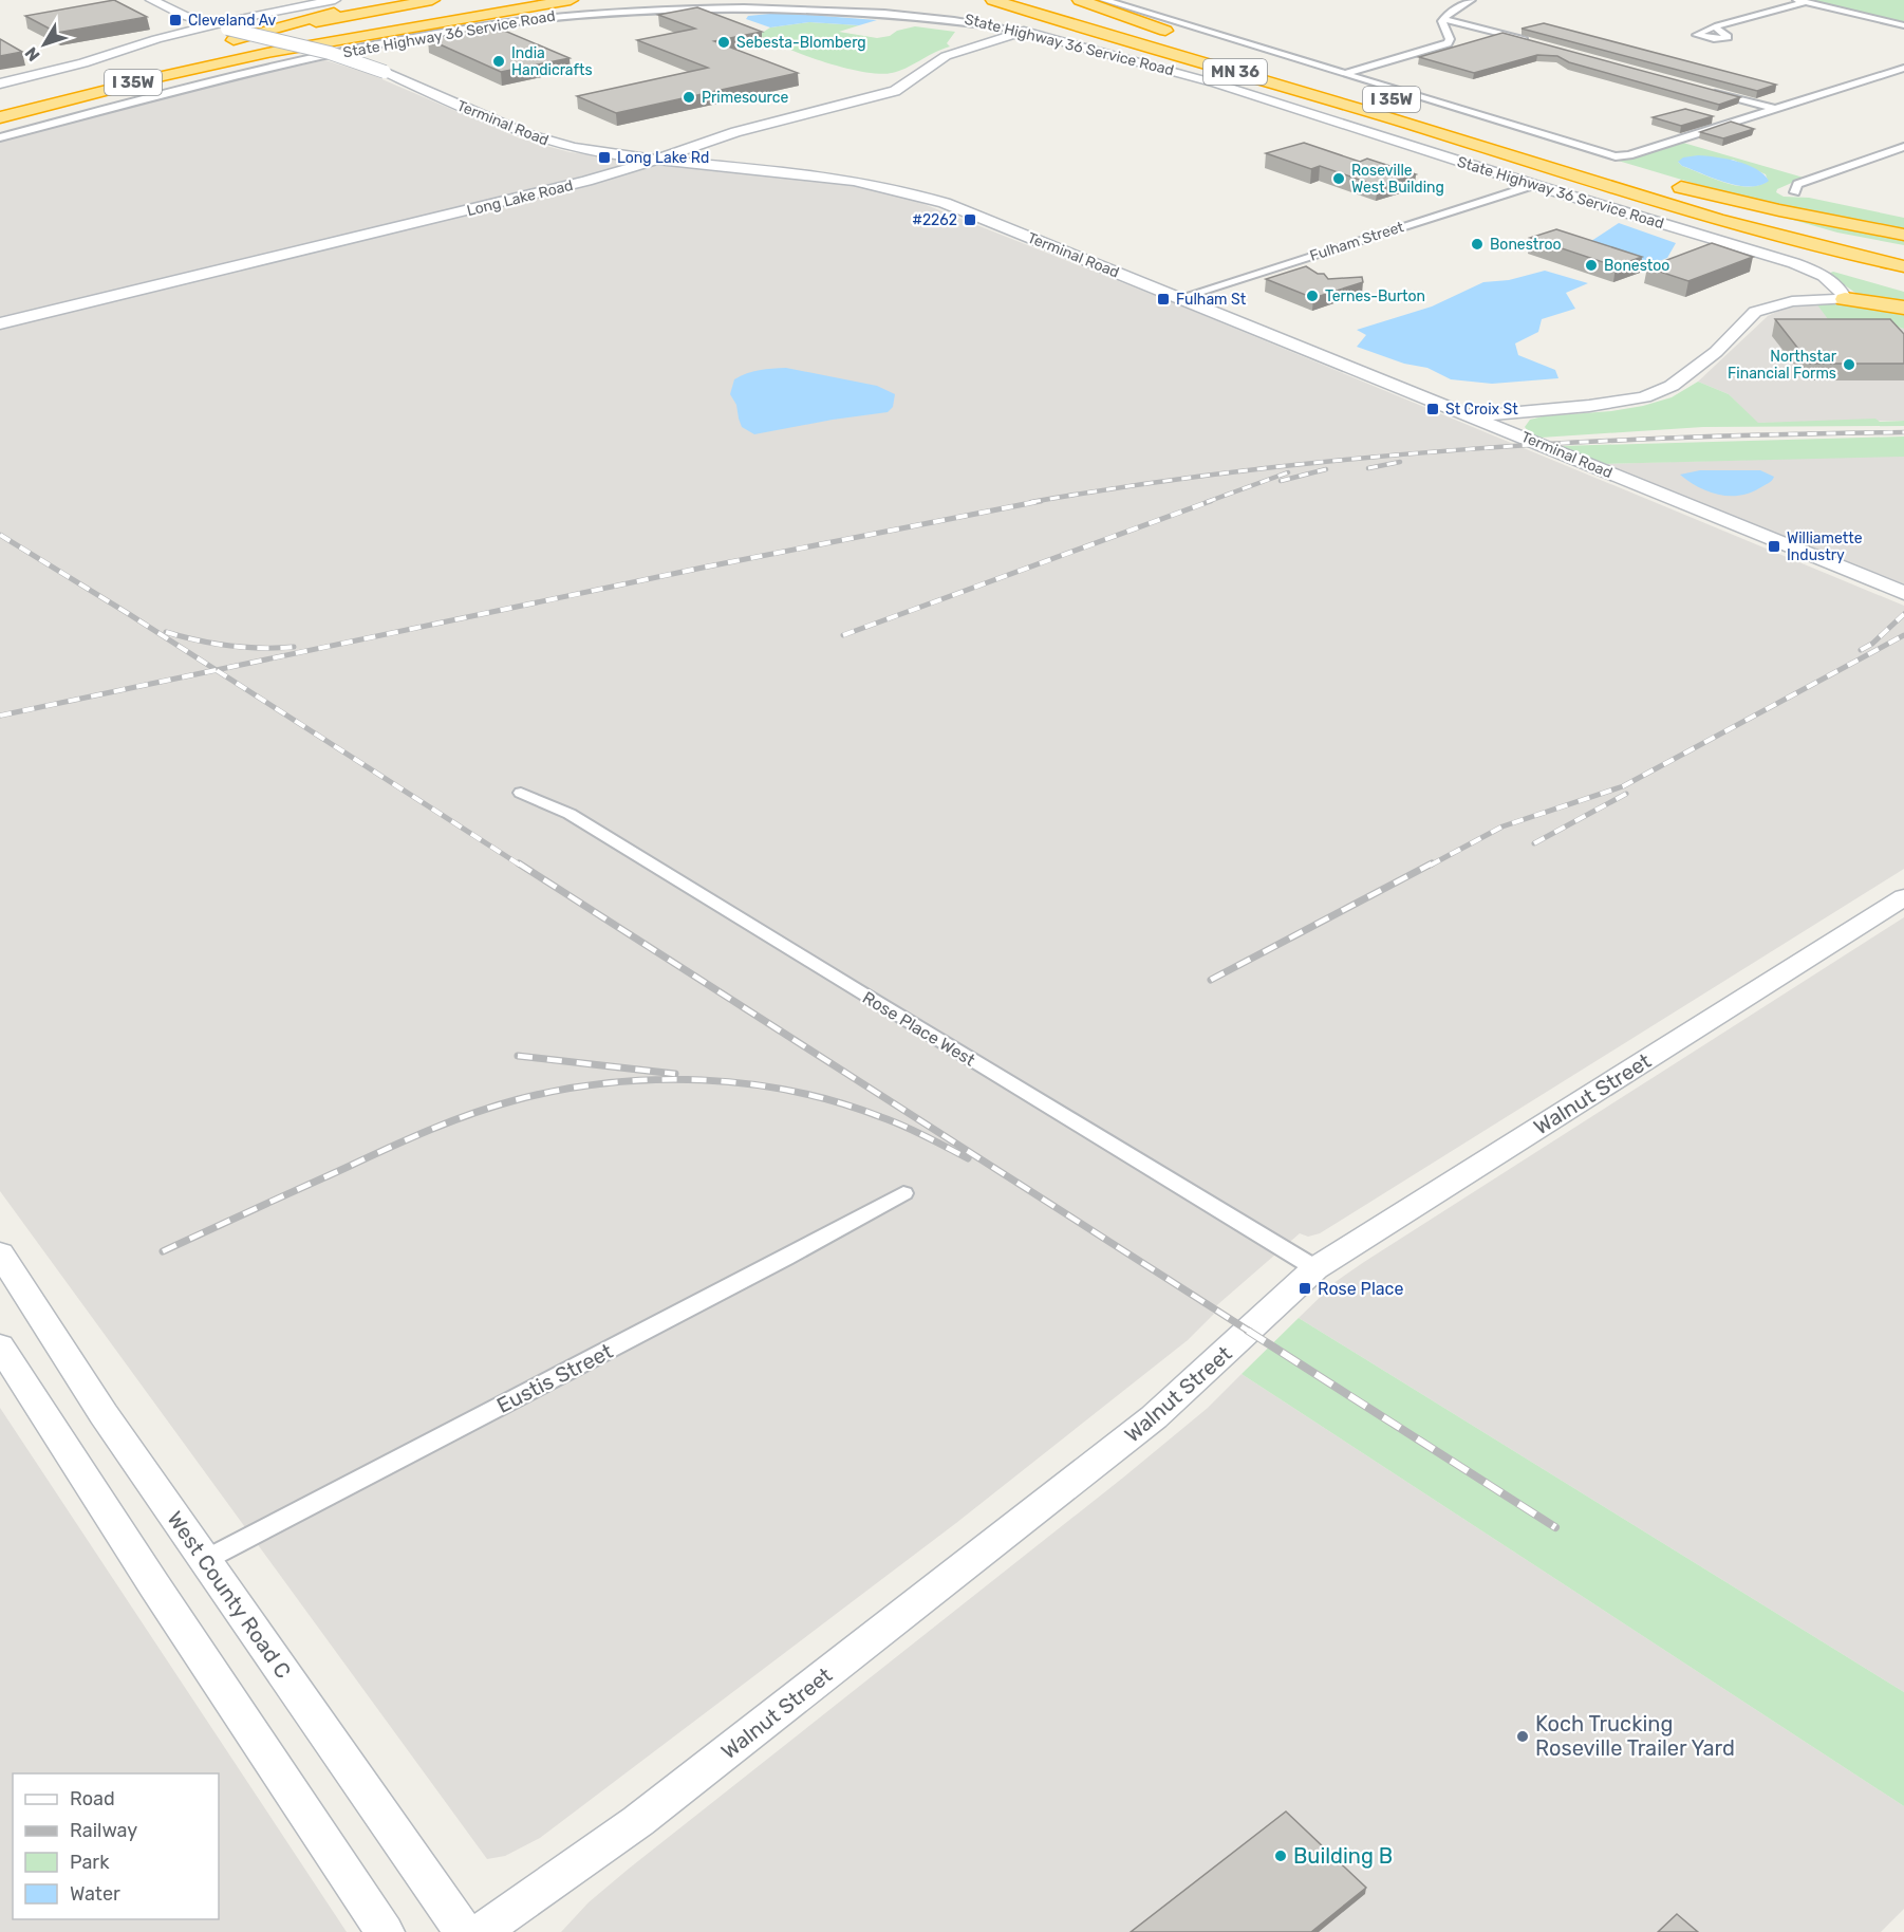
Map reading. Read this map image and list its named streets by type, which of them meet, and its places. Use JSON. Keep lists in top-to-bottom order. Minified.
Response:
{"streets":{"highway":["MN 36","I 35W"],"street":["State Highway 36 Service Road","Terminal Road","Long Lake Road","Fulham Street","Rose Place West","Walnut Street","Eustis Street","West County Road C"]},"crossings":[["State Highway 36 Service Road","Long Lake Road"],["State Highway 36 Service Road","Fulham Street"],["MN 36","I 35W"],["Terminal Road","Long Lake Road"],["Terminal Road","Fulham Street"],["Rose Place West","Walnut Street"],["Eustis Street","West County Road C"]],"places":{"transit":["Cleveland Av","Long Lake Rd","#2262","Fulham St","St Croix St","Williamette Industry","Rose Place"],"other":["Sebesta-Blomberg","India Handicrafts","Primesource","Roseville West Building","Bonestroo","Bonestoo","Ternes-Burton","Northstar Financial Forms","Koch Trucking Roseville Trailer Yard","Building B"]},"legend":["Road","Railway","Park","Water"],"north":"bottom left"}
